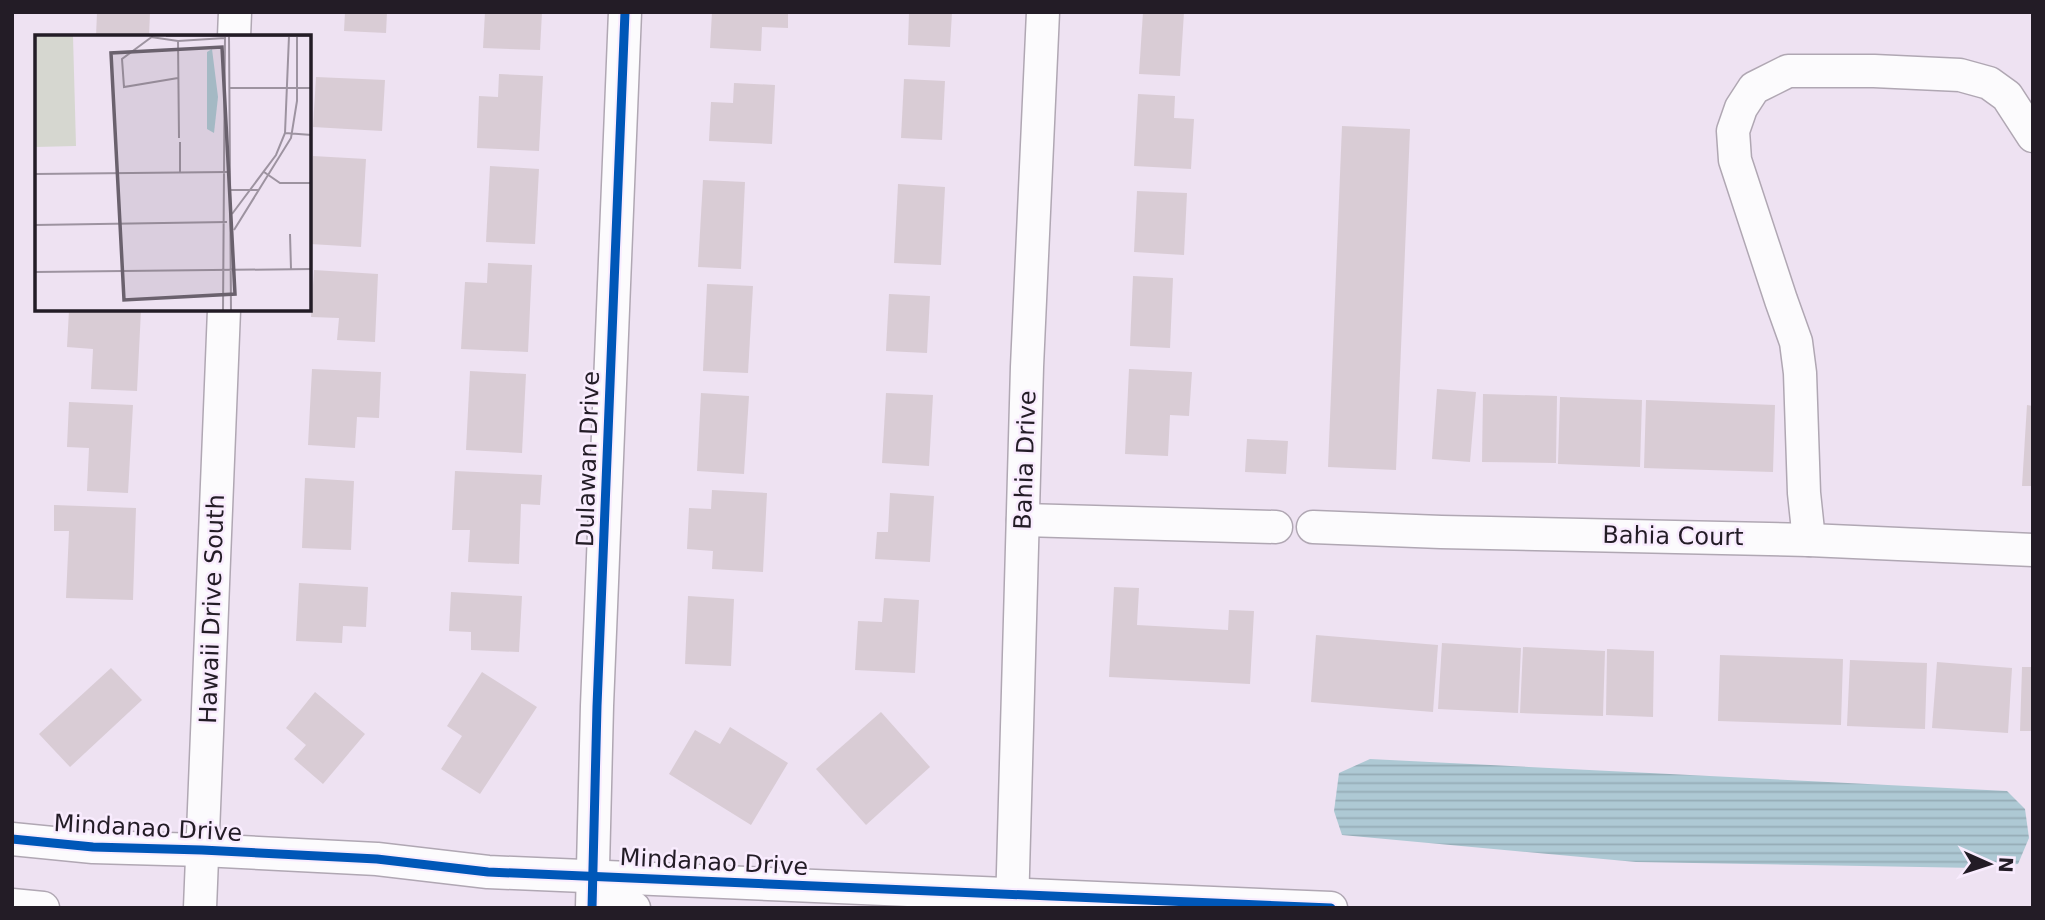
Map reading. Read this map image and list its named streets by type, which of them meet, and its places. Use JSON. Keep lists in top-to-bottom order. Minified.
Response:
{"streets":{"street":["Dulawan Drive","Bahia Drive","Bahia Court","Hawaii Drive South","Mindanao Drive"]},"crossings":[["Dulawan Drive","Mindanao Drive"],["Bahia Drive","Mindanao Drive"],["Hawaii Drive South","Mindanao Drive"]],"north":"right"}
